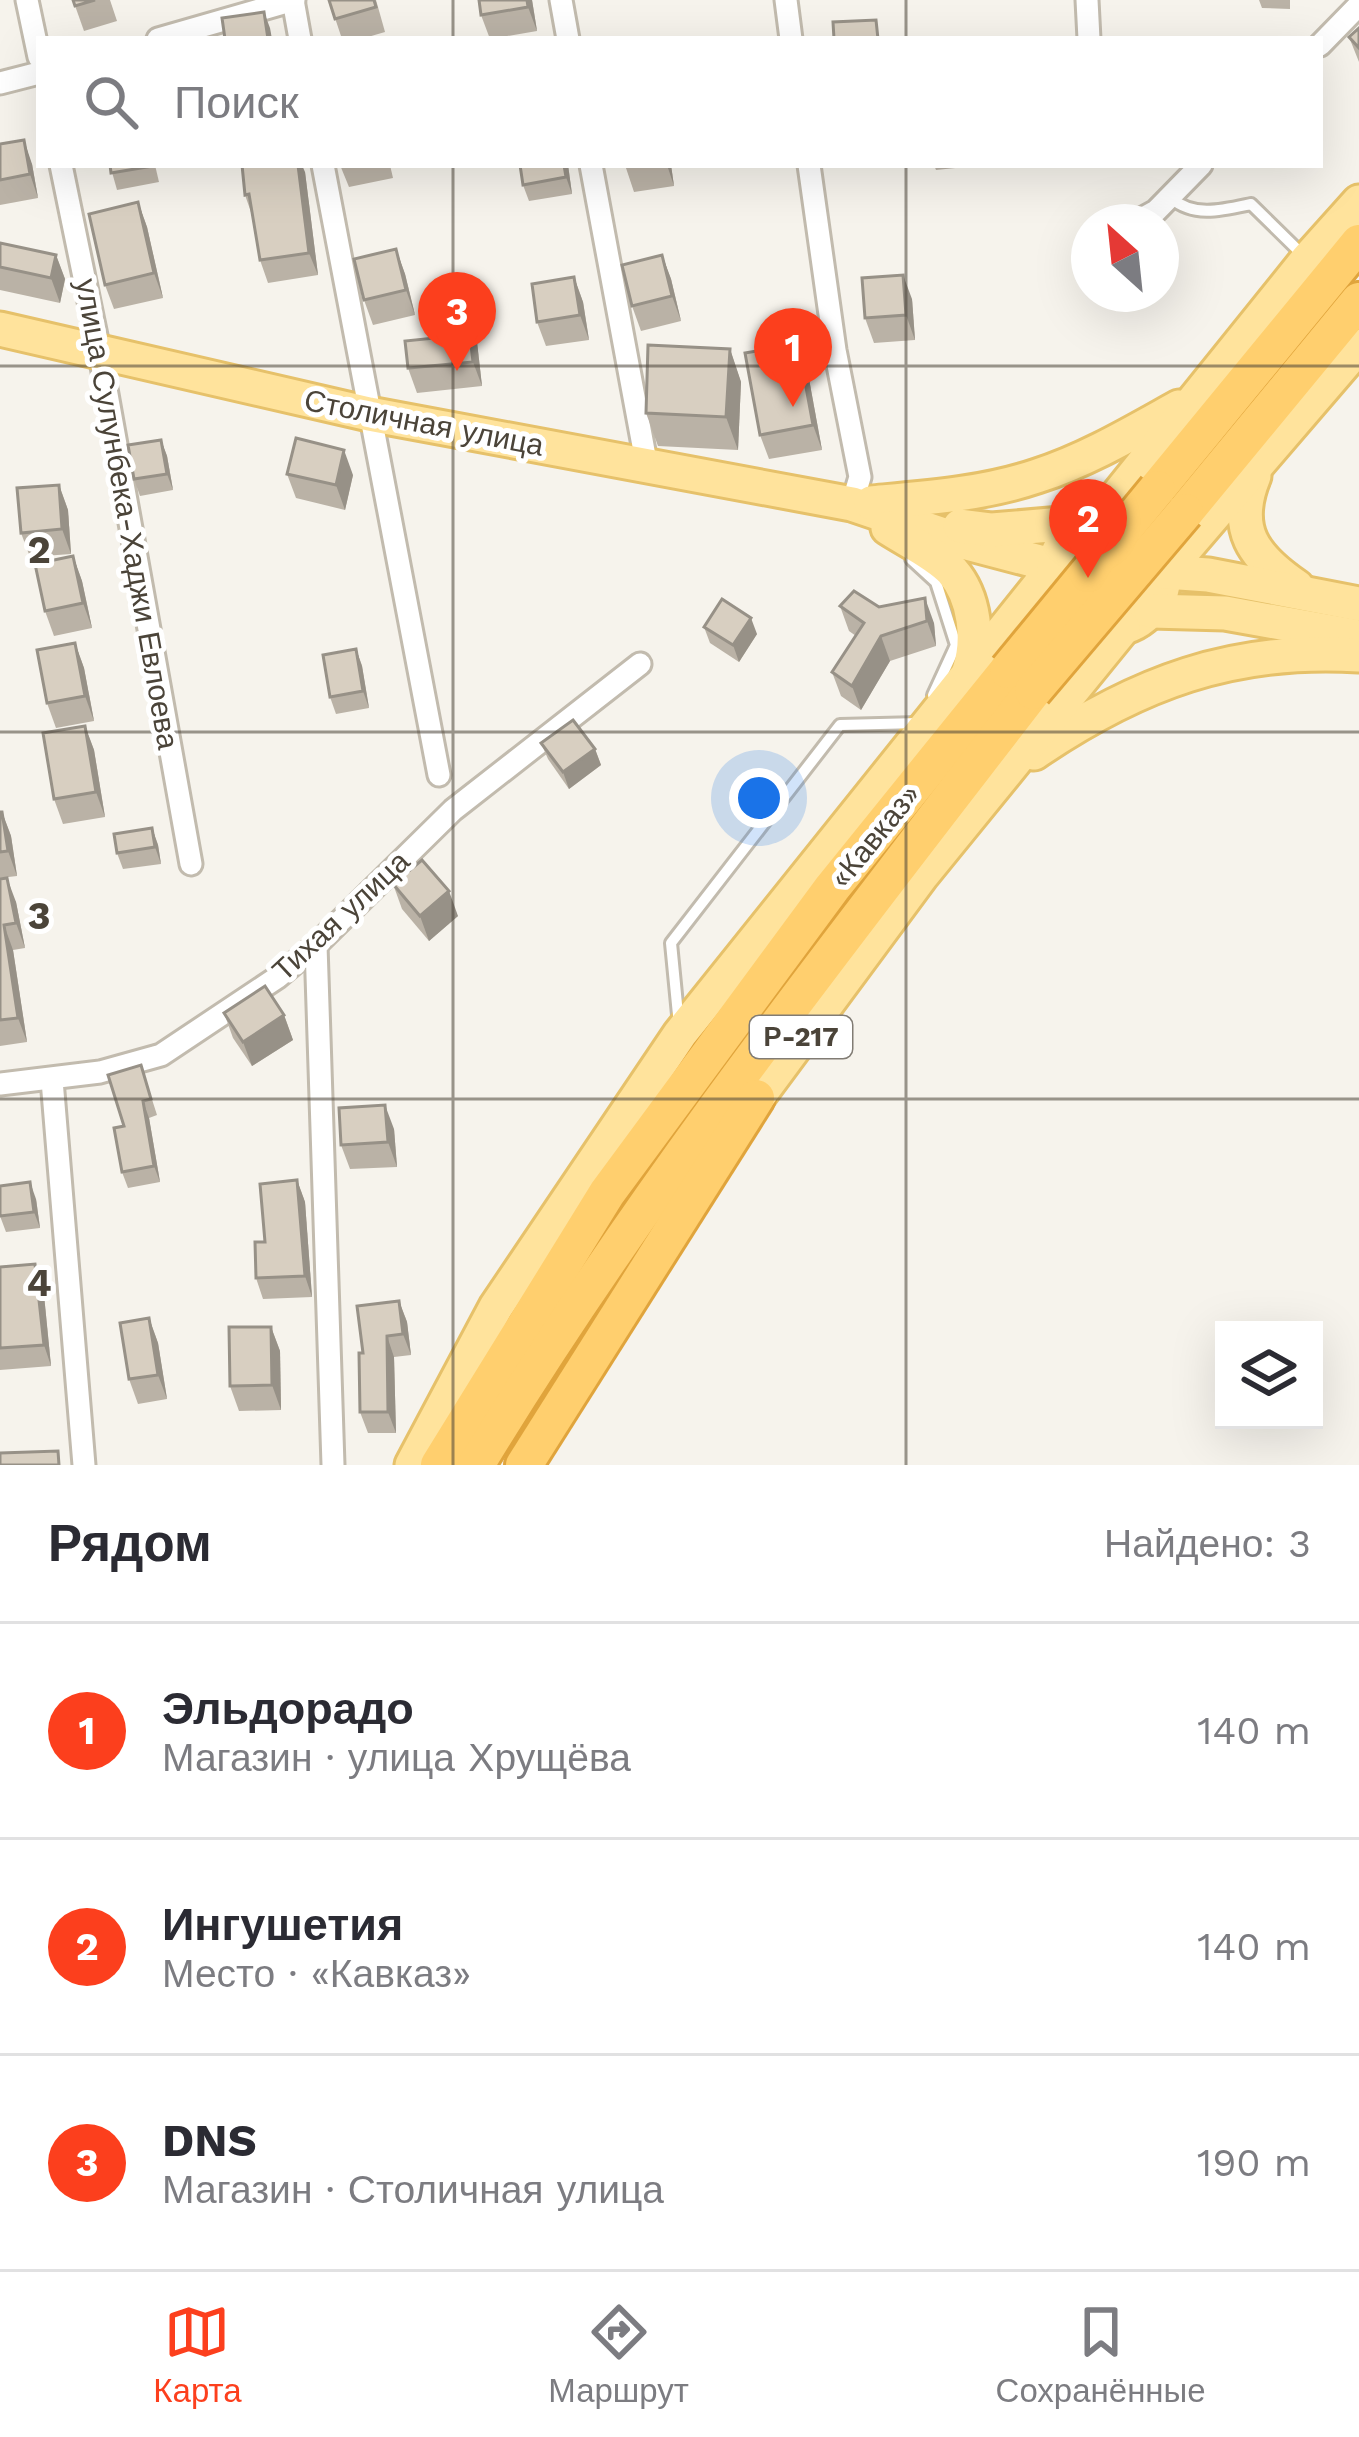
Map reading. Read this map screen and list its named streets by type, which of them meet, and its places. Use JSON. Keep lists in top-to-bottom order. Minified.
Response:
{"streets":{"highway":["«Кавказ»","Р-217"],"main road":["Столичная улица"],"street":["улица Сулунбека-Хаджи Евлоева","Тихая улица"]},"crossings":[["Столичная улица","улица Сулунбека-Хаджи Евлоева"]],"north":"top left","page":{"search":"Поиск","pins":["3","1","2"],"heading":["Рядом","Найдено: 3"],"list":[{"mark":"1","name":"Эльдорадо","note":"Магазин · улица Хрущёва","value":"140 m"},{"mark":"2","name":"Ингушетия","note":"Место · «Кавказ»","value":"140 m"},{"mark":"3","name":"DNS","note":"Магазин · Столичная улица","value":"190 m"}],"nav":["Карта","Маршрут","Сохранённые"]},"grid":{"rows":["2","3","4"]}}
